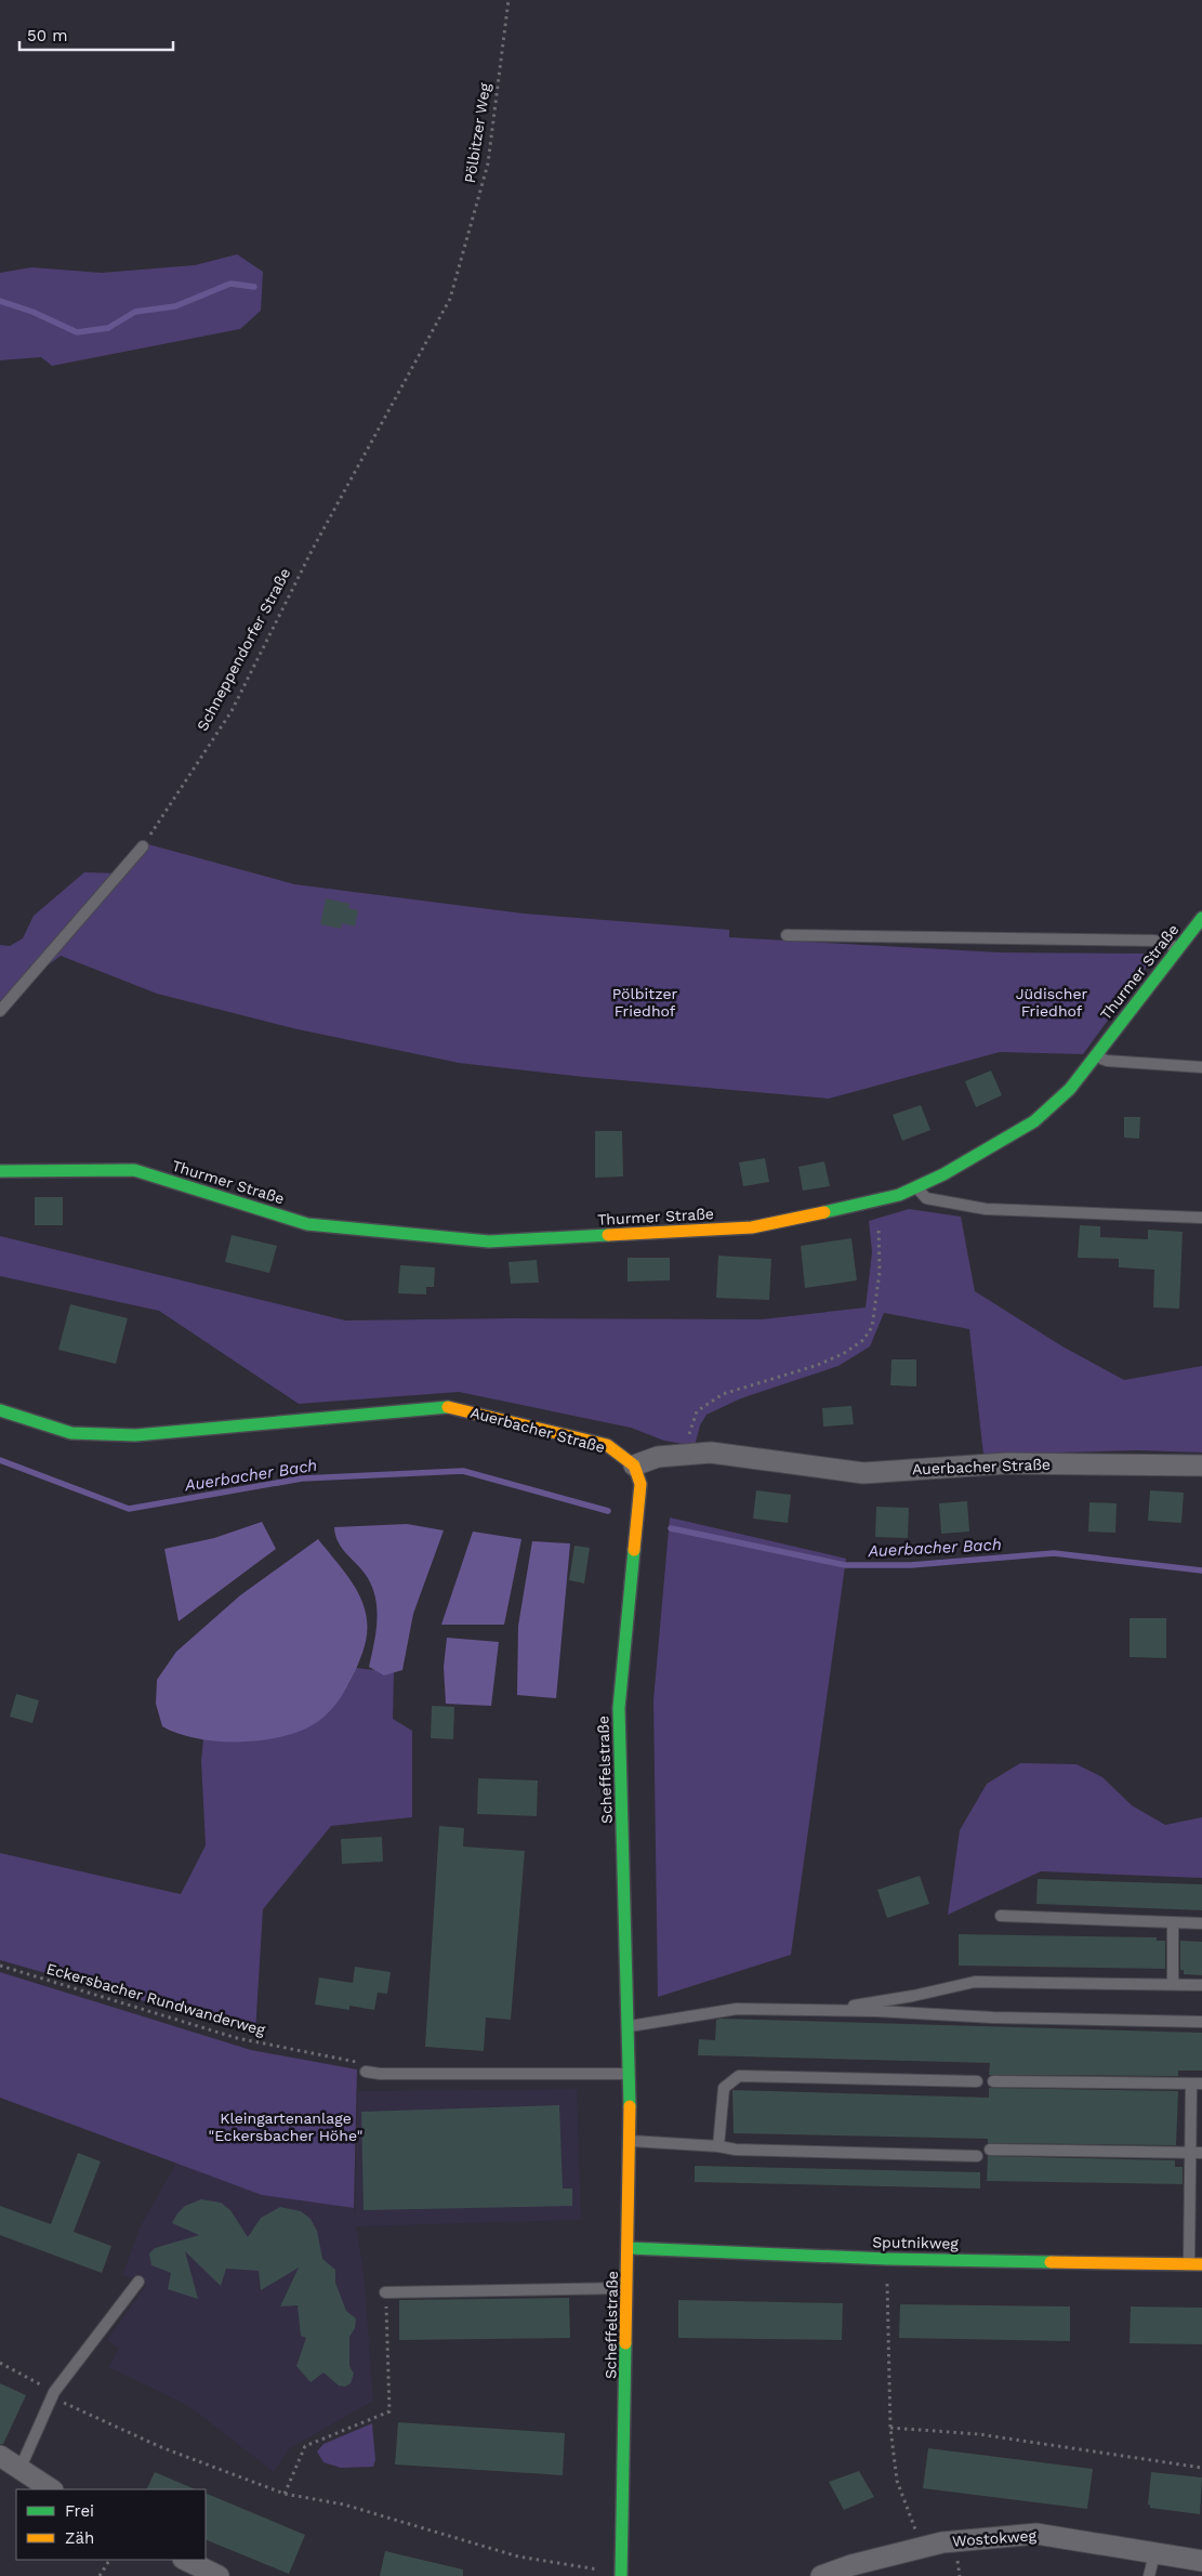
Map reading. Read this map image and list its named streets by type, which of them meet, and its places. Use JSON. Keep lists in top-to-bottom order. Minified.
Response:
{"streets":{"street":["Thurmer Straße","Auerbacher Straße","Scheffelstraße","Sputnikweg","Wostokweg"],"path":["Pölbitzer Weg","Schneppendorfer Straße","Eckersbacher Rundwanderweg"]},"crossings":[["Pölbitzer Weg","Schneppendorfer Straße"],["Auerbacher Straße","Scheffelstraße"],["Scheffelstraße","Sputnikweg"]],"water":["Auerbacher Bach"],"parks":["Pölbitzer Friedhof","Jüdischer Friedhof","Kleingartenanlage \"Eckersbacher Höhe\""],"legend":["Frei","Zäh"],"scale_bar":"50 m"}
